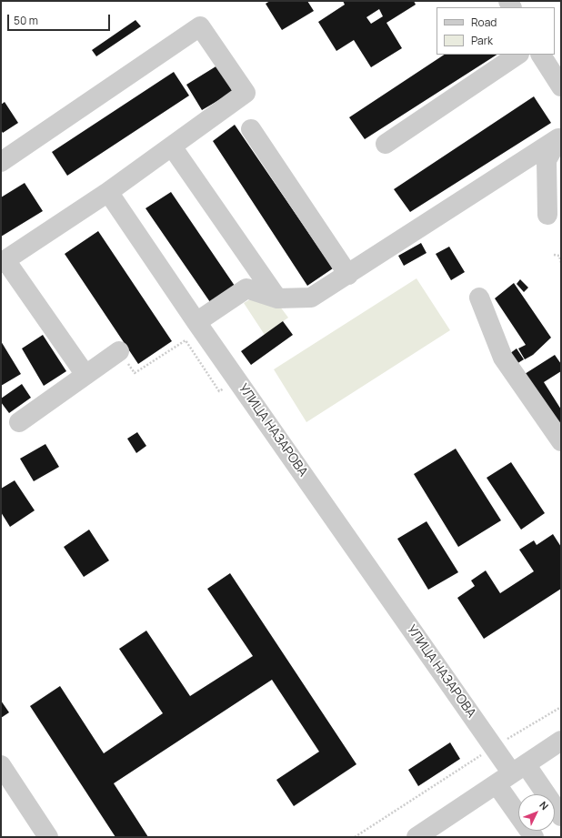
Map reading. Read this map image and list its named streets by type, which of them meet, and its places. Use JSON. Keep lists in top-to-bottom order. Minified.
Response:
{"streets":{"street":["УЛИЦА НАЗАРОВА"]},"legend":["Road","Park"],"scale_bar":"50 m","north":"top right"}
